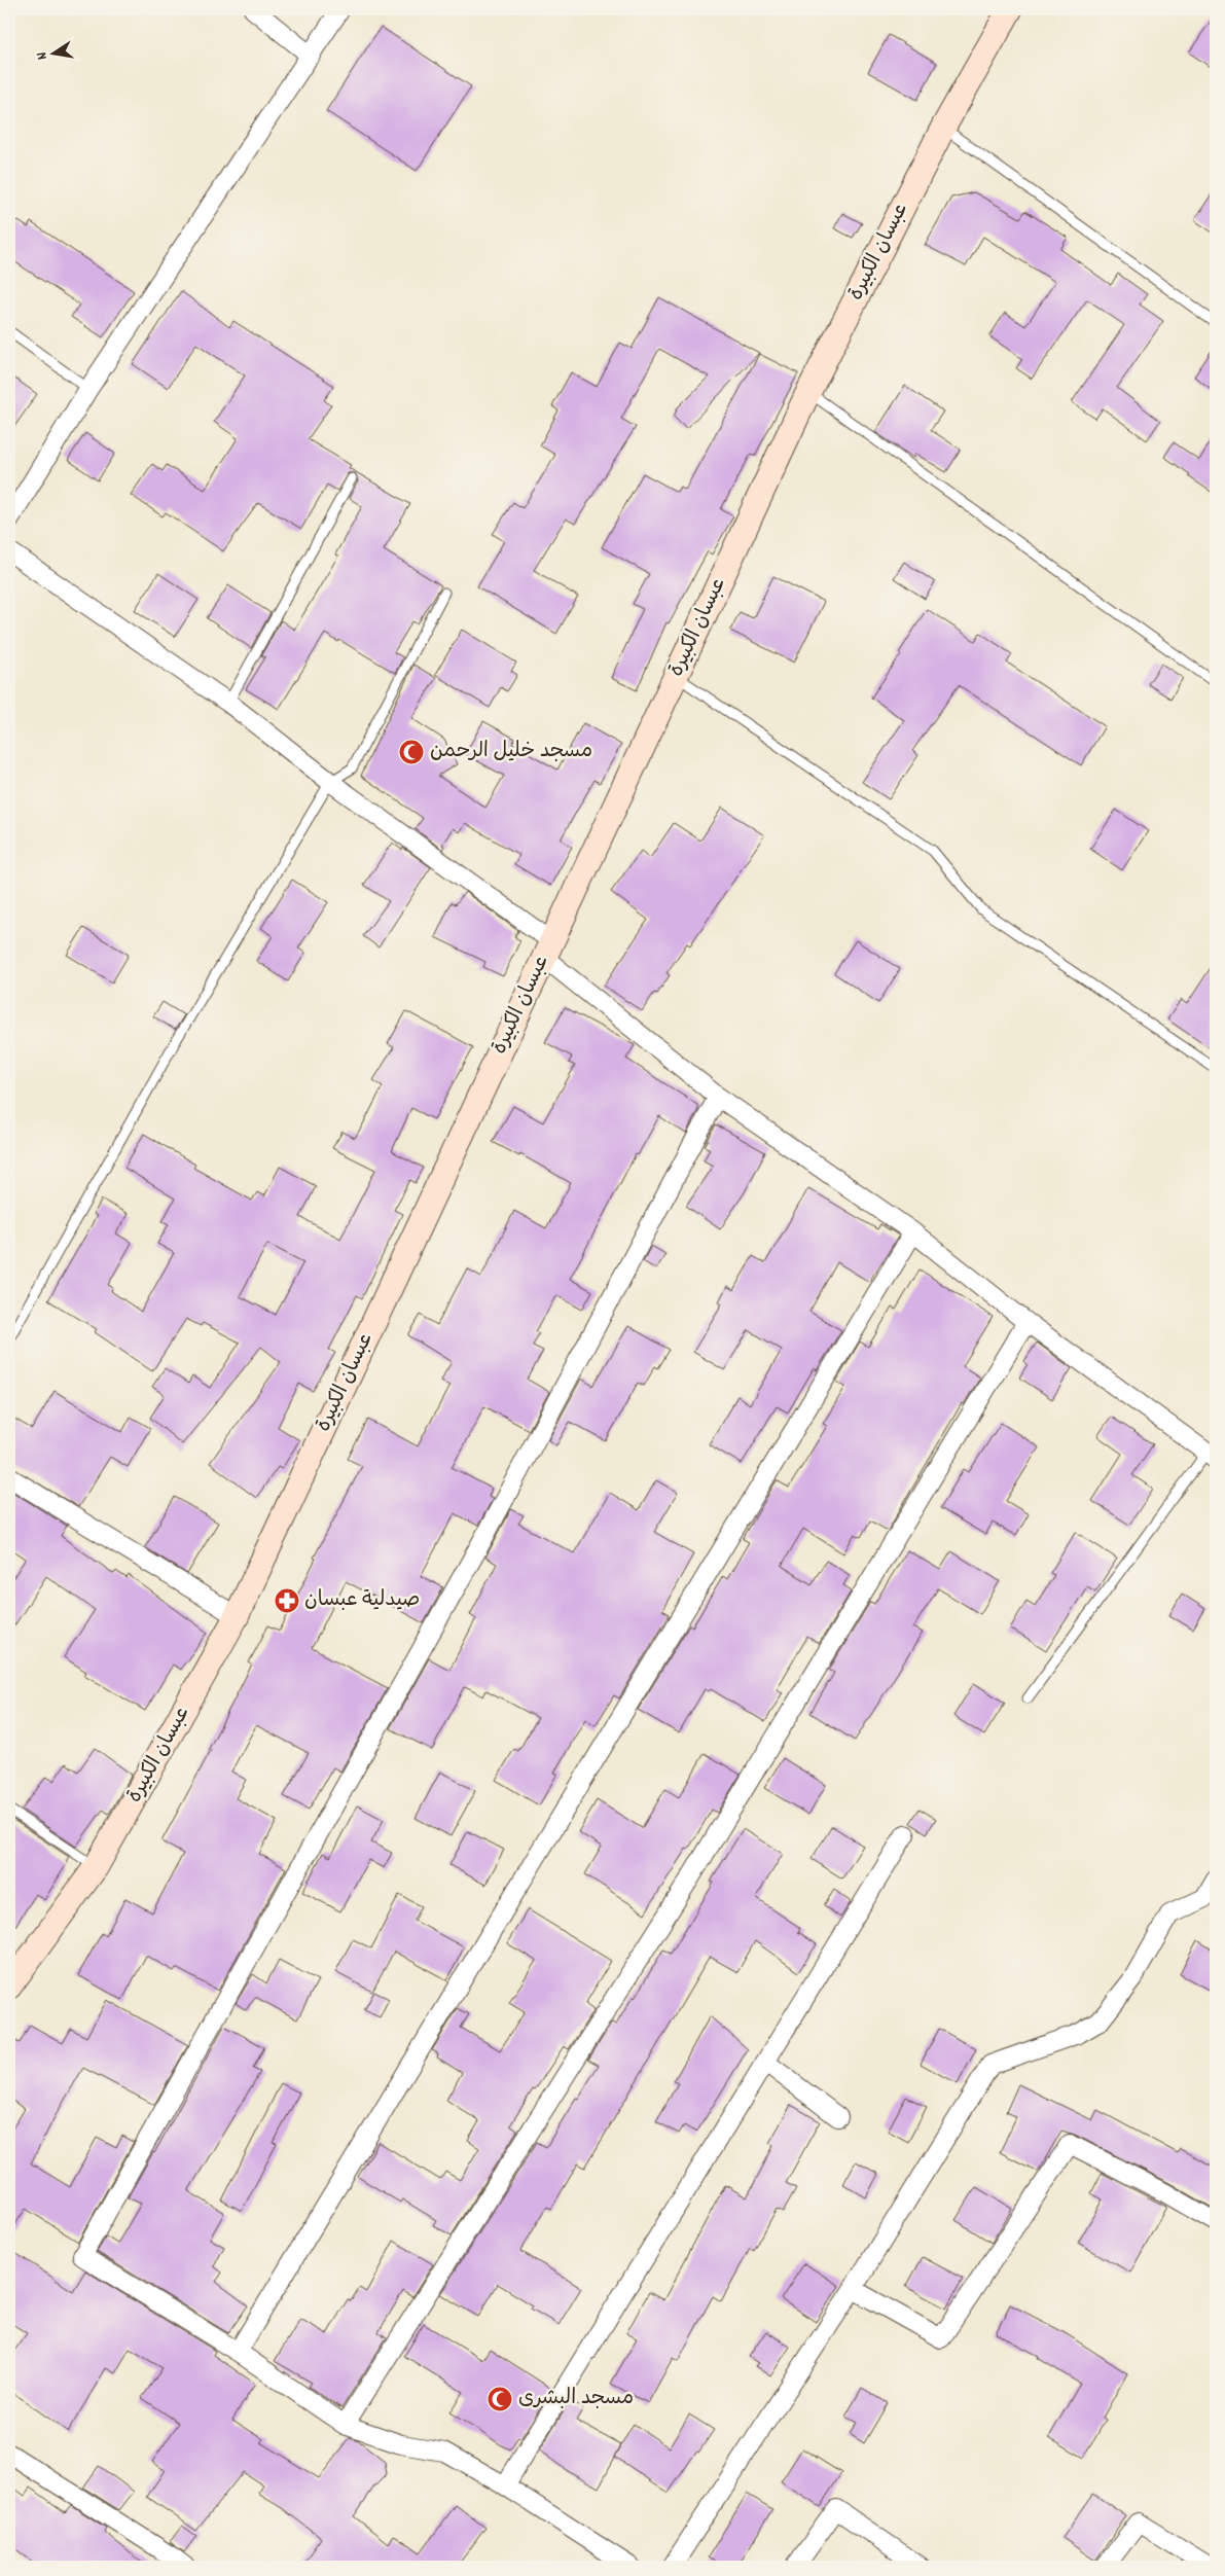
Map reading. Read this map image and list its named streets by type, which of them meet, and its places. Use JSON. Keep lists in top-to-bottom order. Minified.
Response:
{"streets":{"main road":["عبسان الكبيرة"]},"places":{"mosque":["مسجد خليل الرحمن","مسجد البشرى"],"pharmacy":["صيدلية عبسان"]},"north":"left"}
